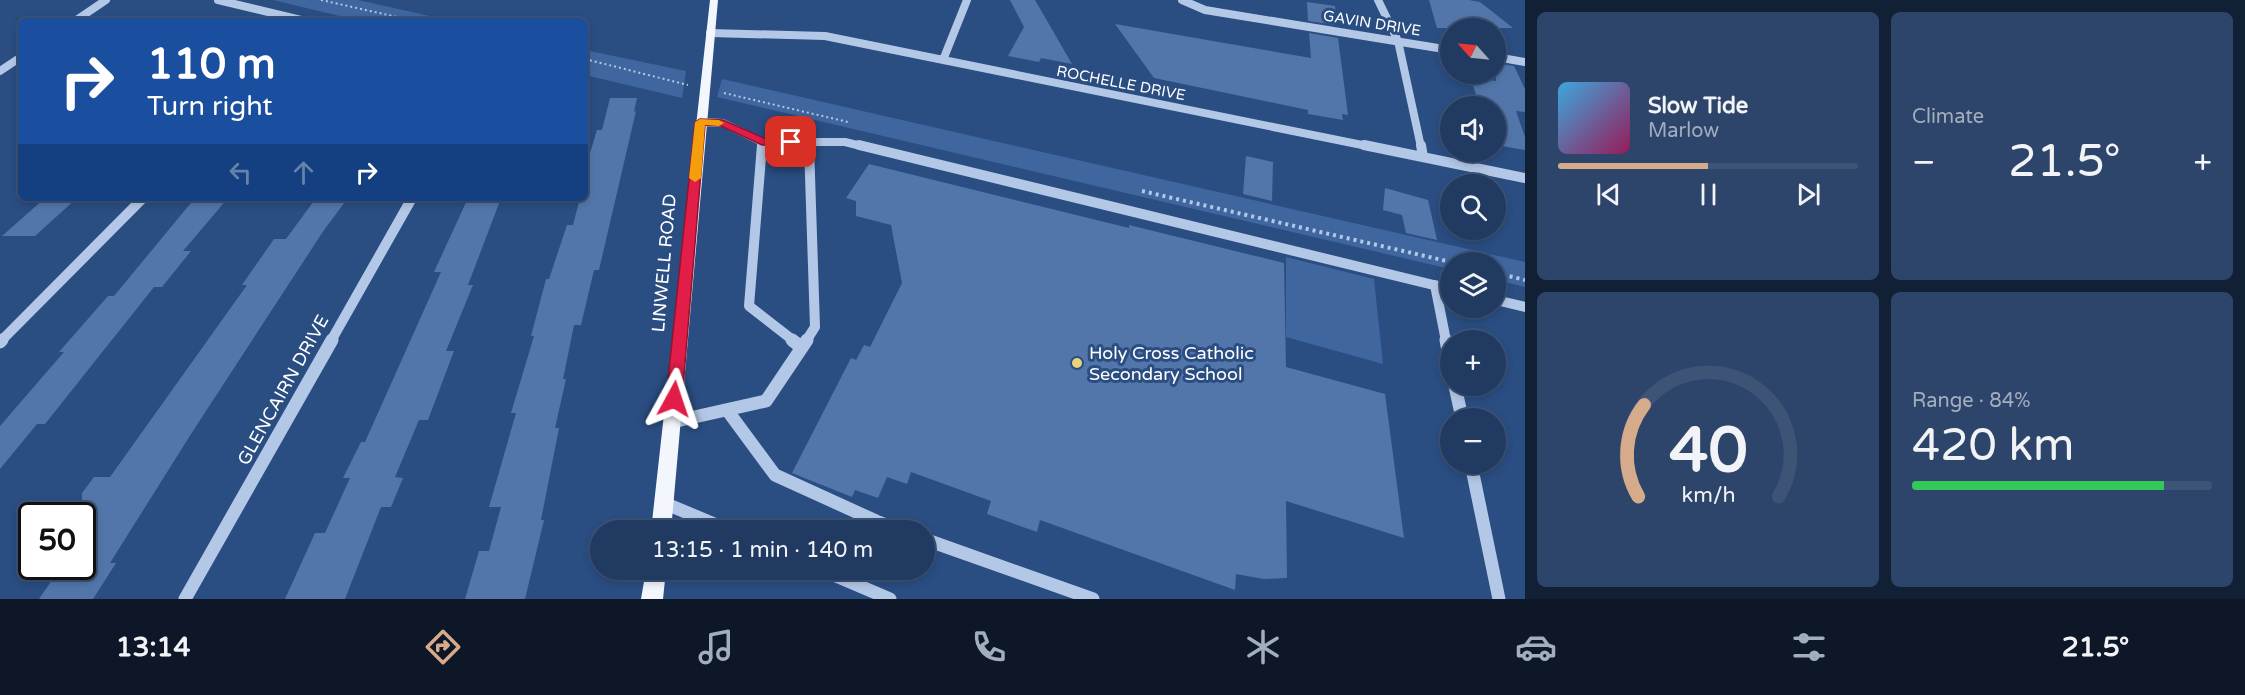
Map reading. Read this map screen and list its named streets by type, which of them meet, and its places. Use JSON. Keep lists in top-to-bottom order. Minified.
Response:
{"streets":{"main road":["LINWELL ROAD"],"street":["GAVIN DRIVE","ROCHELLE DRIVE","GLENCAIRN DRIVE"]},"crossings":[["ROCHELLE DRIVE","LINWELL ROAD"]],"places":["Holy Cross Catholic Secondary School"],"north":"top left","page":{"tile":["Climate",["Range · 84%","420 km"]],"map_buttons":["+","−"],"turn":["110 m","Turn right"],"song":["Slow Tide","Marlow"],"heat":["−","21.5°","+"],"limit":"50","trip":"13:15 · 1 min · 140 m","tabs":["13:14","21.5°"],"gauge":["40","km/h"]}}
